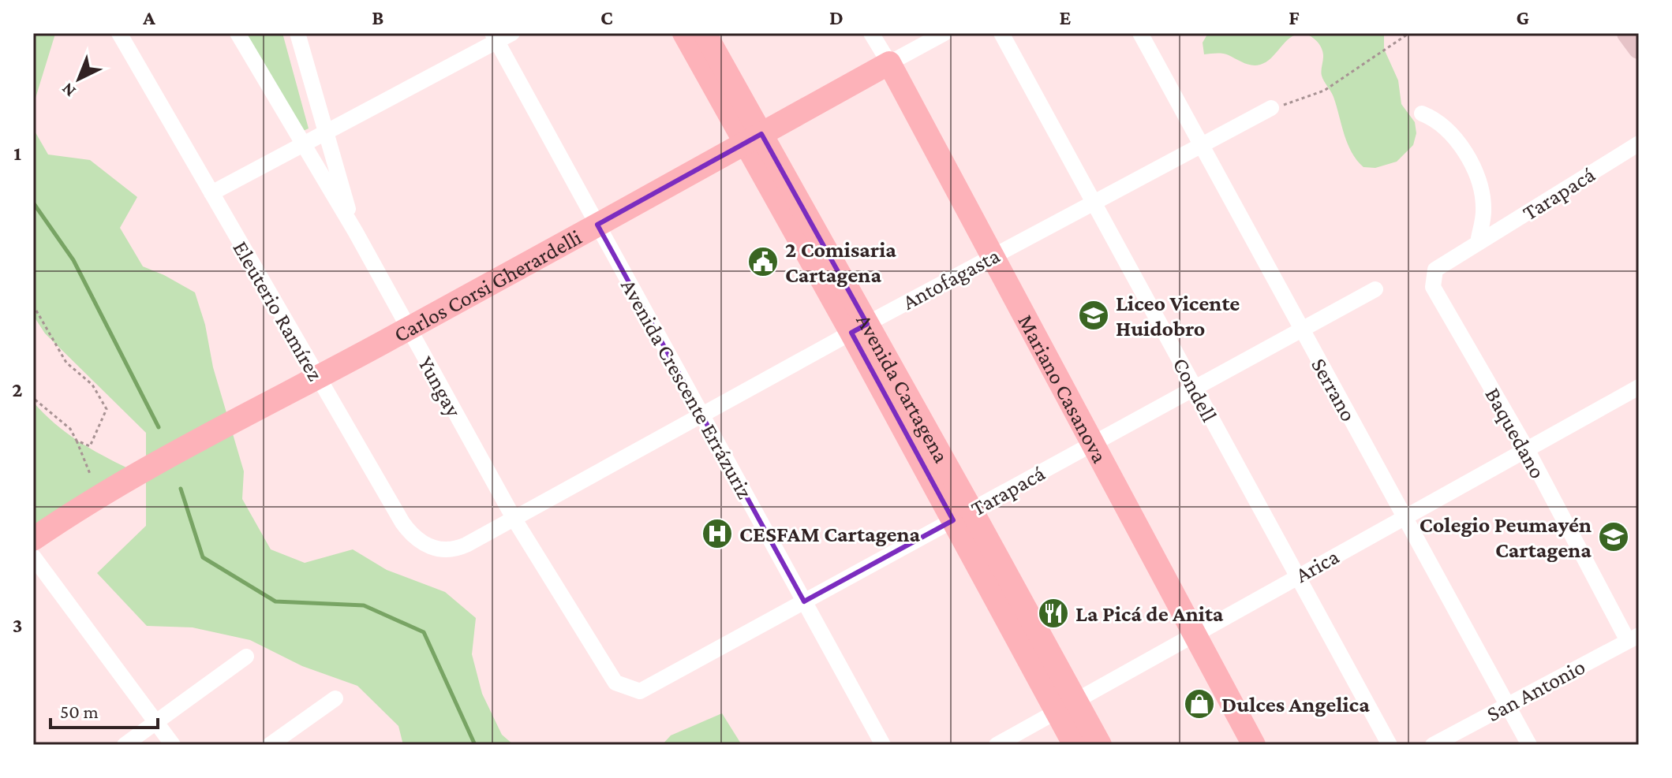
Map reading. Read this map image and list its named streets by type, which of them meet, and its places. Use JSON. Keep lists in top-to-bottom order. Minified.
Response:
{"streets":{"main road":["Carlos Corsi Gherardelli","Avenida Cartagena","Mariano Casanova"],"street":["Tarapacá","Antofagasta","Eleuterio Ramírez","Yungay","Avenida Crescente Errázuriz","Condell","Serrano","Baquedano","Arica","San Antonio"]},"crossings":[["Tarapacá","Yungay"],["Tarapacá","Avenida Crescente Errázuriz"],["Tarapacá","Avenida Cartagena"],["Tarapacá","Mariano Casanova"],["Tarapacá","Condell"],["Tarapacá","Serrano"],["Tarapacá","Baquedano"],["Antofagasta","Eleuterio Ramírez"],["Antofagasta","Yungay"],["Antofagasta","Avenida Crescente Errázuriz"],["Antofagasta","Avenida Cartagena"],["Antofagasta","Mariano Casanova"],["Antofagasta","Condell"],["Antofagasta","Serrano"],["Carlos Corsi Gherardelli","Eleuterio Ramírez"],["Carlos Corsi Gherardelli","Yungay"],["Carlos Corsi Gherardelli","Avenida Crescente Errázuriz"],["Carlos Corsi Gherardelli","Avenida Cartagena"],["Carlos Corsi Gherardelli","Mariano Casanova"],["Avenida Cartagena","Arica"],["Mariano Casanova","Arica"],["Condell","Arica"],["Serrano","Arica"],["Serrano","San Antonio"],["Baquedano","Arica"],["Baquedano","San Antonio"]],"places":{"public building":["2 Comisaria Cartagena"],"school or university":["Liceo Vicente Huidobro","Colegio Peumayén Cartagena"],"hospital":["CESFAM Cartagena"],"restaurant":["La Picá de Anita"],"shop":["Dulces Angelica"]},"scale_bar":"50 m","north":"bottom left","grid":{"columns":["A","B","C","D","E","F","G"],"rows":["1","2","3"]}}
